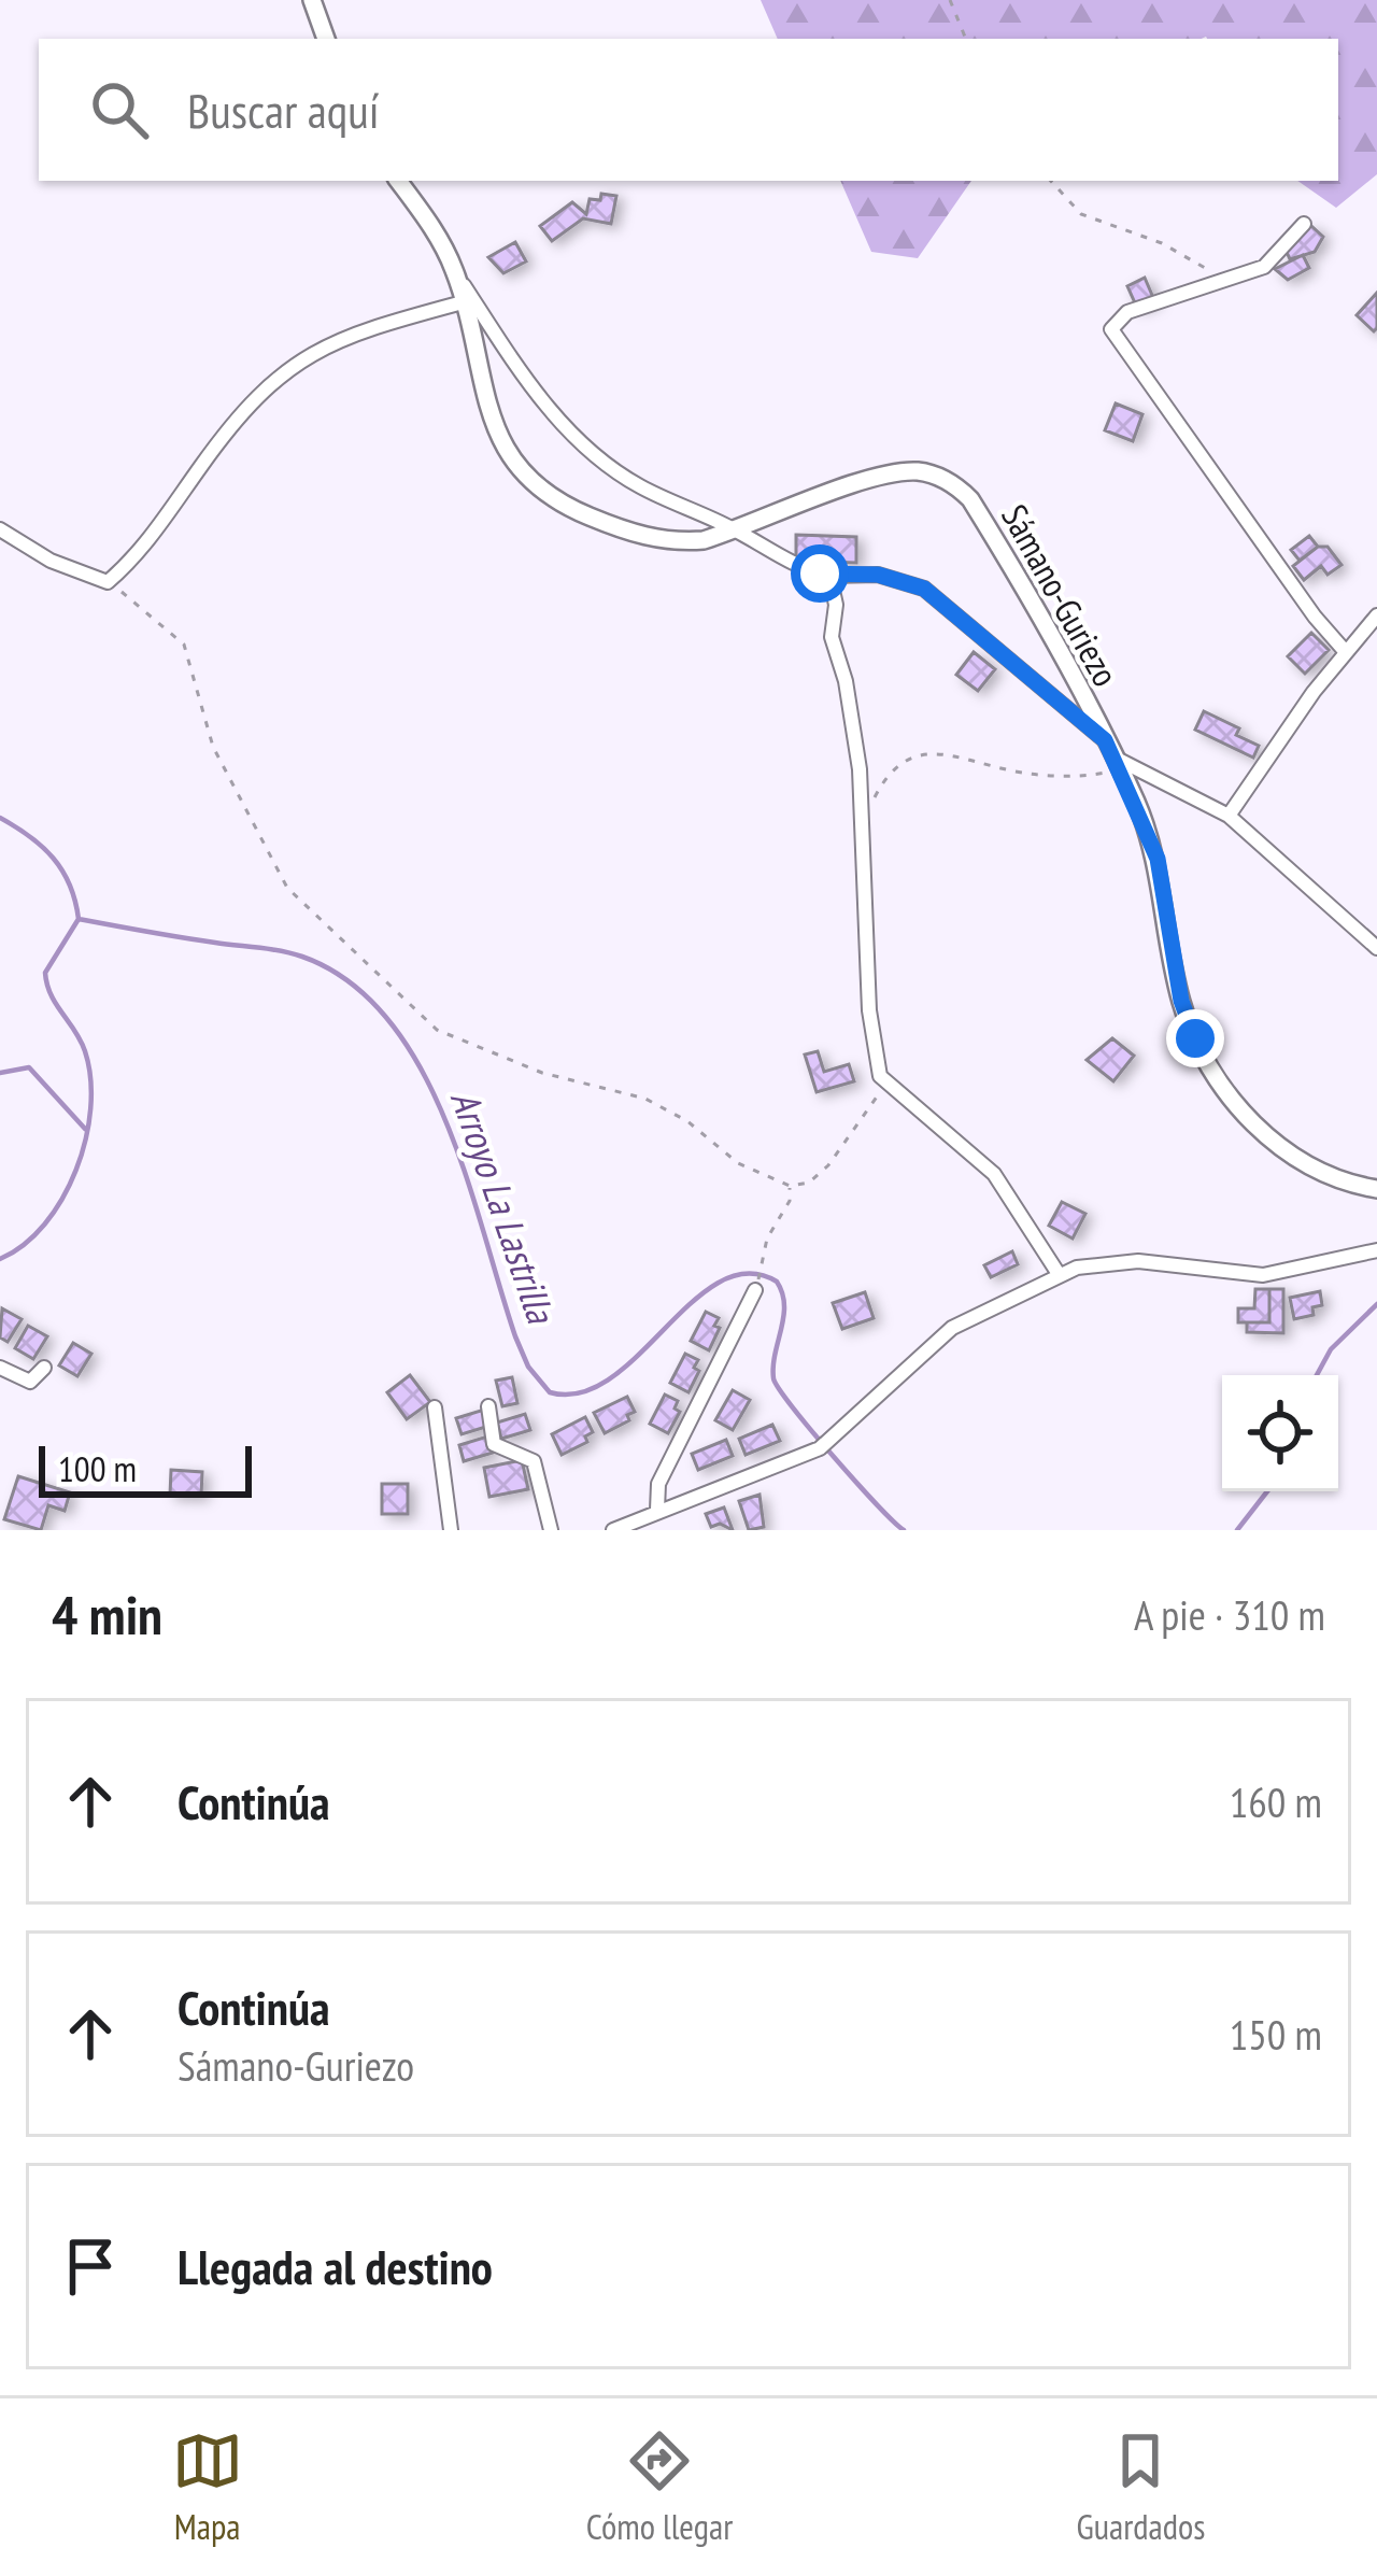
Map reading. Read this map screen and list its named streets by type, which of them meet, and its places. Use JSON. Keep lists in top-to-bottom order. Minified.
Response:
{"streets":{"street":["Sámano-Guriezo"]},"water":["Arroyo La Lastrilla"],"scale_bar":"100 m","page":{"search":"Buscar aquí","scale":"100 m","heading":["4 min","A pie · 310 m"],"list":[["Continúa","160 m"],["Continúa","Sámano-Guriezo","150 m"],"Llegada al destino"],"nav":["Mapa","Cómo llegar","Guardados"]}}
